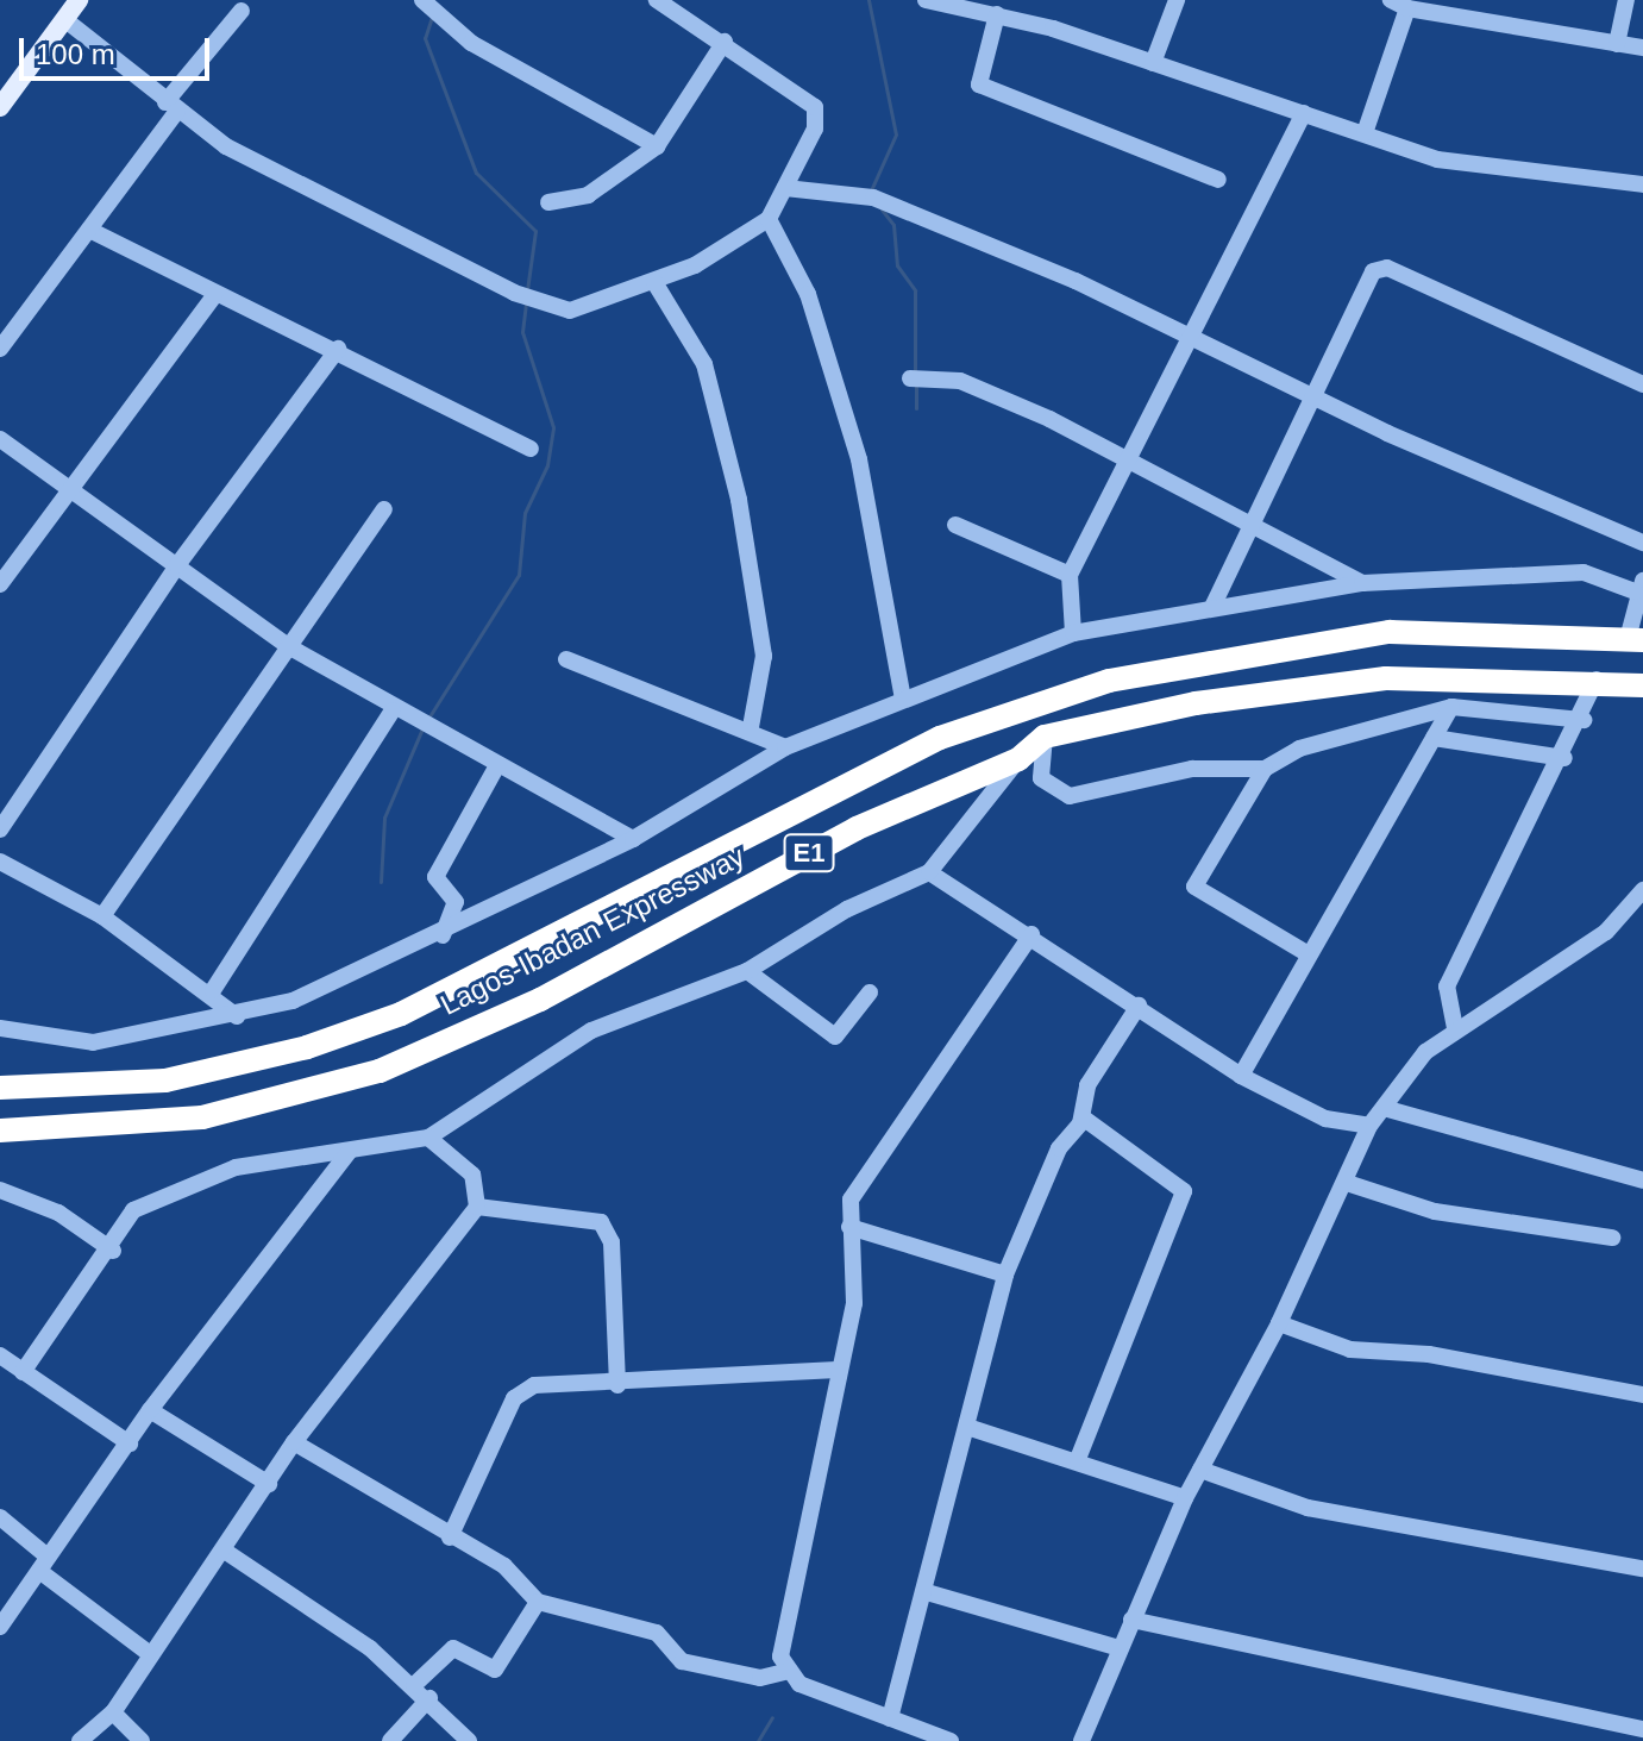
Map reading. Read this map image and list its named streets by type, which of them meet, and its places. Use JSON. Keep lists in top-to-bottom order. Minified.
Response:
{"streets":{"highway":["E1","Lagos-Ibadan Expressway"]},"scale_bar":"100 m"}
